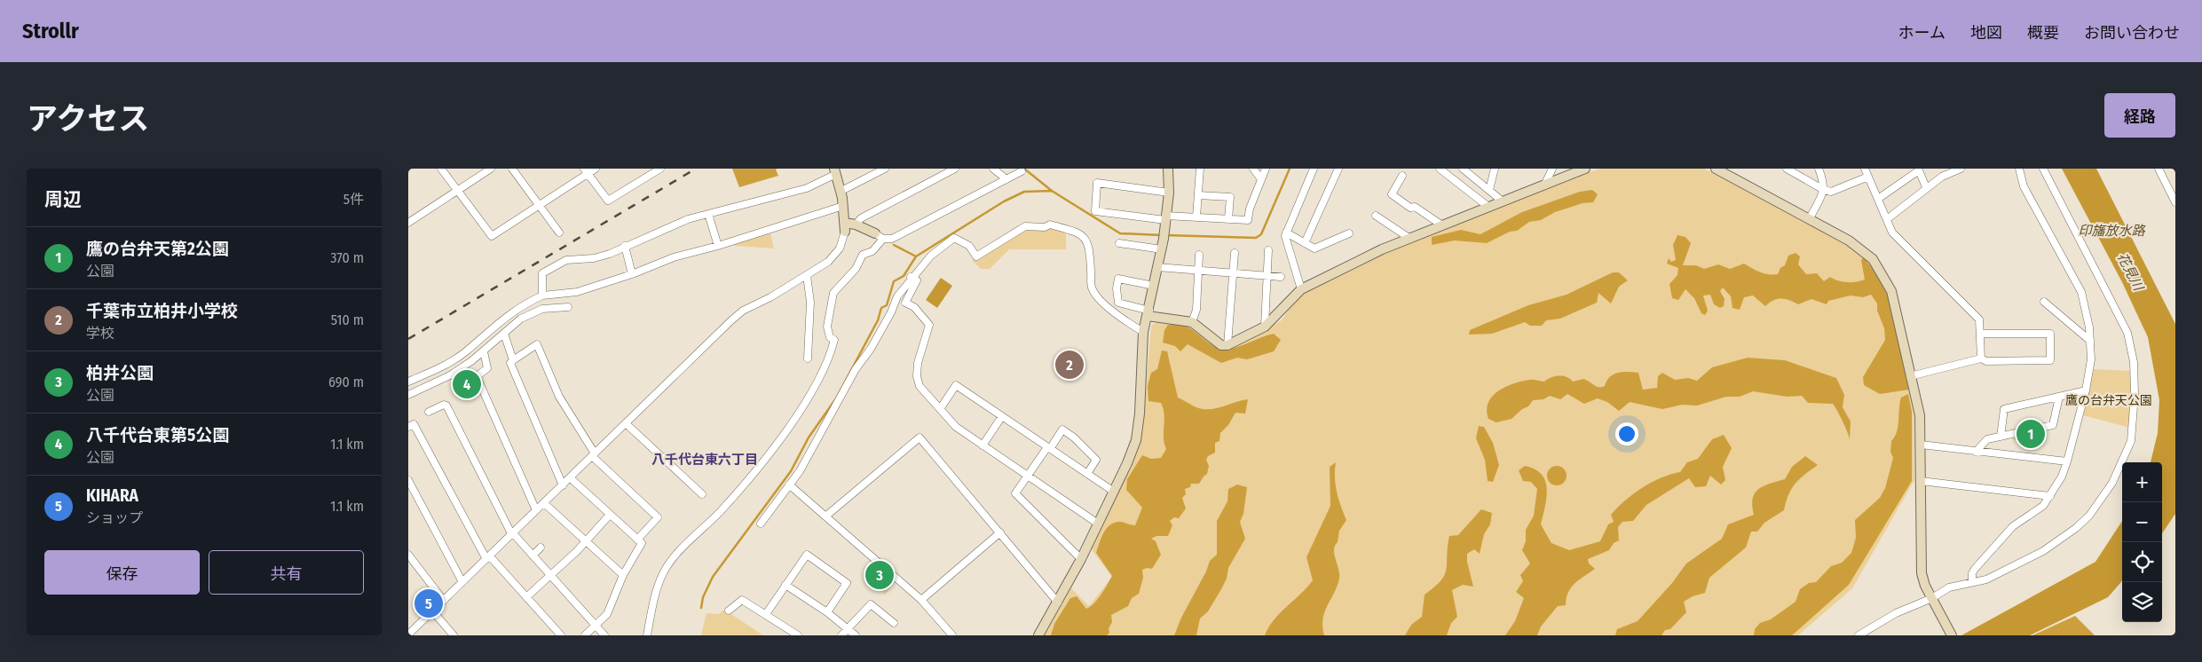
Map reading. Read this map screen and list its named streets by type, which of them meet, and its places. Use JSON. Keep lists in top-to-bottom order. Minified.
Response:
{"districts":["八千代台東六丁目"],"water":["印旛放水路","花見川"],"parks":["鷹の台弁天公園"],"page":{"header":"Strollr","nav":["ホーム","地図","概要","お問い合わせ"],"title":"アクセス","buttons":["経路",["保存","共有"]],"heading":["周辺","5件"],"list":[{"mark":"1","name":"鷹の台弁天第2公園","note":"公園","value":"370 m"},{"mark":"2","name":"千葉市立柏井小学校","note":"学校","value":"510 m"},{"mark":"3","name":"柏井公園","note":"公園","value":"690 m"},{"mark":"4","name":"八千代台東第5公園","note":"公園","value":"1.1 km"},{"mark":"5","name":"KIHARA","note":"ショップ","value":"1.1 km"}],"pins":["2","4","1","3","5"],"map_buttons":["+","−"]}}
